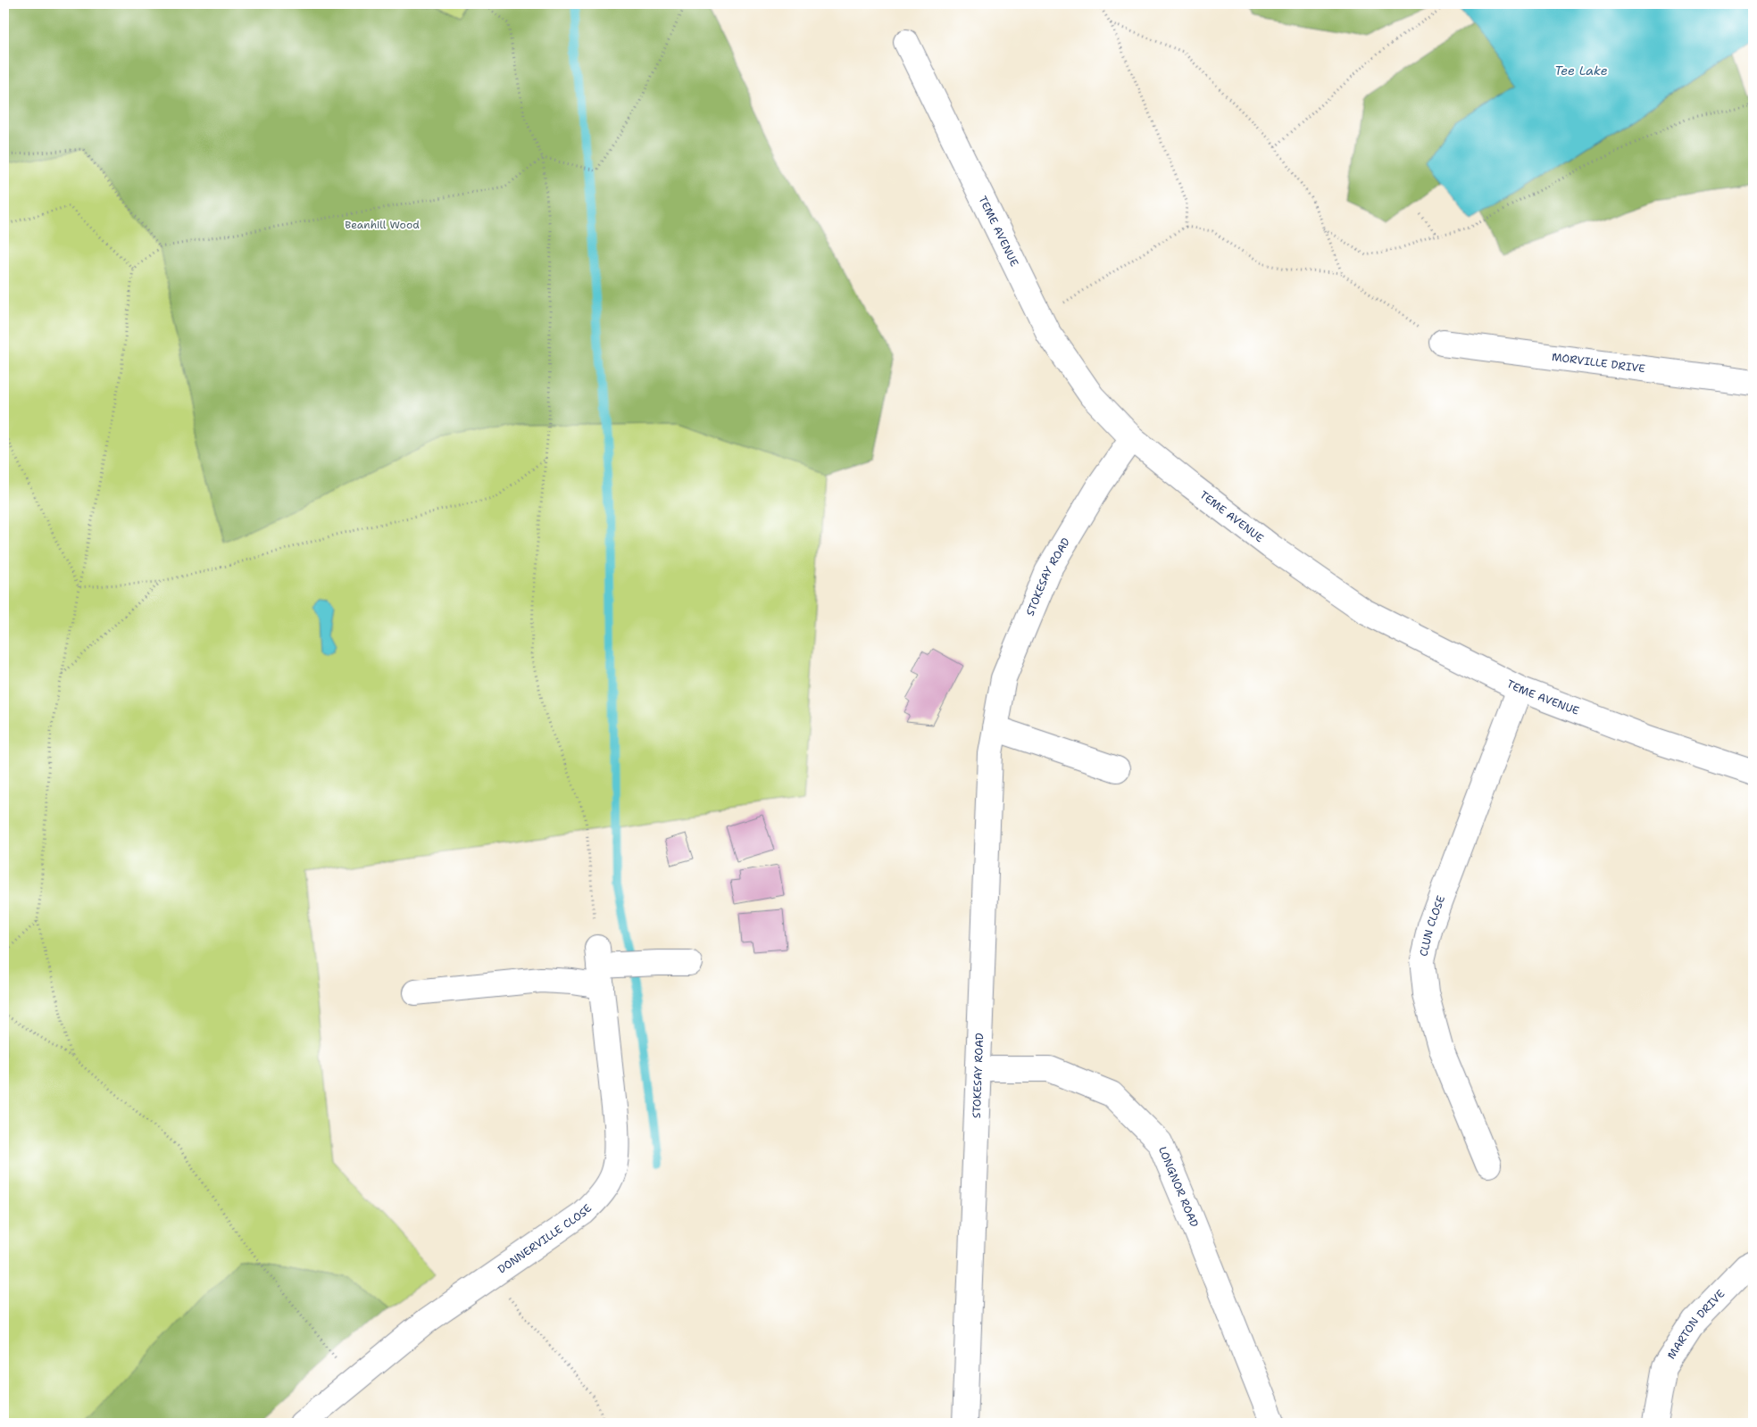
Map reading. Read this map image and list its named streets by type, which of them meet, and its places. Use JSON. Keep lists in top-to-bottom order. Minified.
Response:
{"streets":{"street":["TEME AVENUE","MORVILLE DRIVE","STOKESAY ROAD","CLUN CLOSE","LONGNOR ROAD","DONNERVILLE CLOSE","MARTON DRIVE"]},"crossings":[["TEME AVENUE","STOKESAY ROAD"],["TEME AVENUE","CLUN CLOSE"],["STOKESAY ROAD","LONGNOR ROAD"]],"water":["Tee Lake"],"parks":["Beanhill Wood"]}
